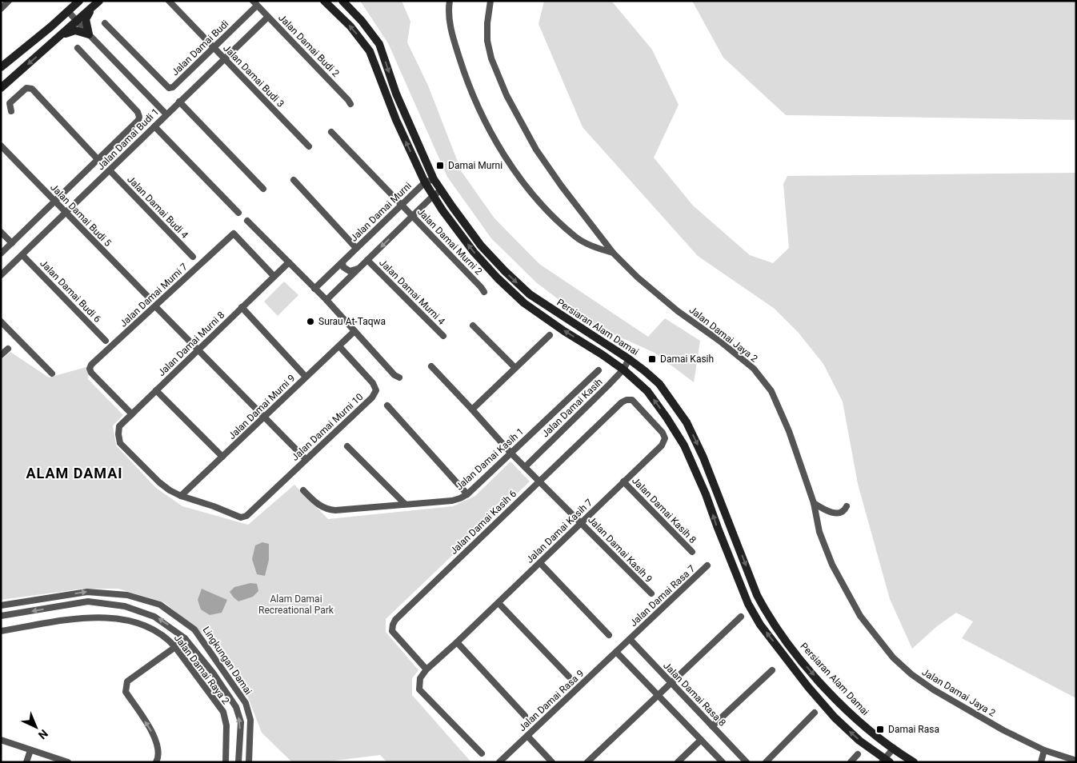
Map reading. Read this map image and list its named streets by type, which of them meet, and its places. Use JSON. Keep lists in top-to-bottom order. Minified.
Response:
{"streets":{"street":["Jalan Damai Budi 2","Jalan Damai Budi","Jalan Damai Budi 3","Jalan Damai Budi 1","Jalan Damai Budi 4","Jalan Damai Murni","Jalan Damai Budi 5","Jalan Damai Murni 2","Jalan Damai Budi 6","Jalan Damai Murni 4","Jalan Damai Murni 7","Persiaran Alam Damai","Jalan Damai Jaya 2","Jalan Damai Murni 8","Jalan Damai Murni 9","Jalan Damai Kasih","Jalan Damai Murni 10","Jalan Damai Kasih 1","Jalan Damai Kasih 8","Jalan Damai Kasih 6","Jalan Damai Kasih 7","Jalan Damai Kasih 9","Jalan Damai Rasa 7","Lingkungan Damai","Jalan Damai Raya 2","Jalan Damai Rasa 8","Jalan Damai Rasa 9"]},"crossings":[["Jalan Damai Budi 2","Jalan Damai Budi"],["Jalan Damai Budi 2","Jalan Damai Budi 1"],["Jalan Damai Budi","Jalan Damai Budi 3"],["Jalan Damai Budi 3","Jalan Damai Budi 1"],["Jalan Damai Budi 1","Jalan Damai Budi 4"],["Jalan Damai Budi 1","Jalan Damai Budi 5"],["Jalan Damai Budi 1","Jalan Damai Budi 6"],["Jalan Damai Murni","Jalan Damai Murni 2"],["Jalan Damai Murni","Persiaran Alam Damai"],["Jalan Damai Murni 7","Jalan Damai Murni 8"],["Persiaran Alam Damai","Jalan Damai Kasih"],["Jalan Damai Murni 8","Jalan Damai Murni 9"],["Jalan Damai Murni 8","Jalan Damai Murni 10"],["Jalan Damai Murni 9","Jalan Damai Murni 10"],["Jalan Damai Kasih","Jalan Damai Kasih 9"],["Jalan Damai Kasih 1","Jalan Damai Kasih 9"],["Jalan Damai Kasih 8","Jalan Damai Kasih 7"],["Jalan Damai Kasih 6","Jalan Damai Kasih 7"],["Jalan Damai Kasih 6","Jalan Damai Kasih 9"],["Jalan Damai Kasih 7","Jalan Damai Kasih 9"],["Jalan Damai Rasa 7","Jalan Damai Rasa 8"],["Jalan Damai Rasa 7","Jalan Damai Rasa 9"]],"districts":["ALAM DAMAI"],"parks":["Alam Damai Recreational Park"],"places":{"transit":["Damai Murni","Damai Kasih","Damai Rasa"],"other":["Surau At-Taqwa"]},"north":"bottom right"}
